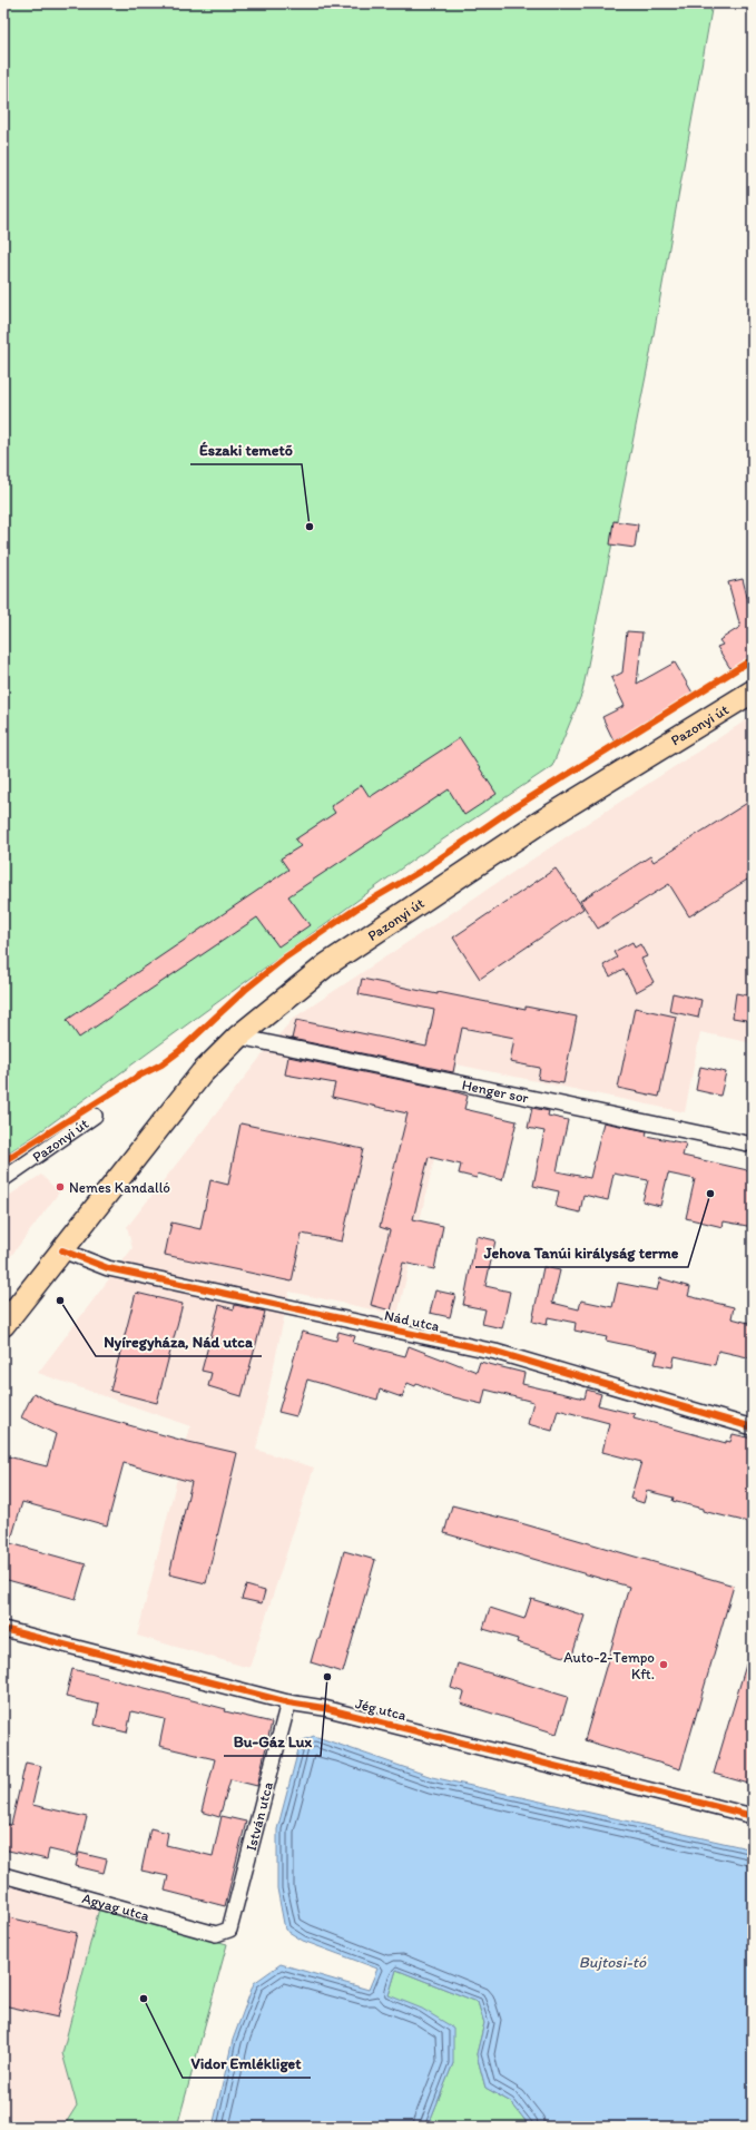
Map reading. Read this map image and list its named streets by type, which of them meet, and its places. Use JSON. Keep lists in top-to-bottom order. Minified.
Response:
{"streets":{"main road":["Pazonyi út"],"street":["Henger sor","Nád utca","Jég utca","István utca","Agyag utca"]},"crossings":[["Pazonyi út","Henger sor"],["Pazonyi út","Nád utca"],["Jég utca","István utca"],["István utca","Agyag utca"]],"water":["Bujtosi-tó"],"places":["Északi temető","Nemes Kandalló","Jehova Tanúi királyság terme","Nyíregyháza, Nád utca","Auto-2-Tempo Kft.","Bu-Gáz Lux","Vidor Emlékliget"]}
